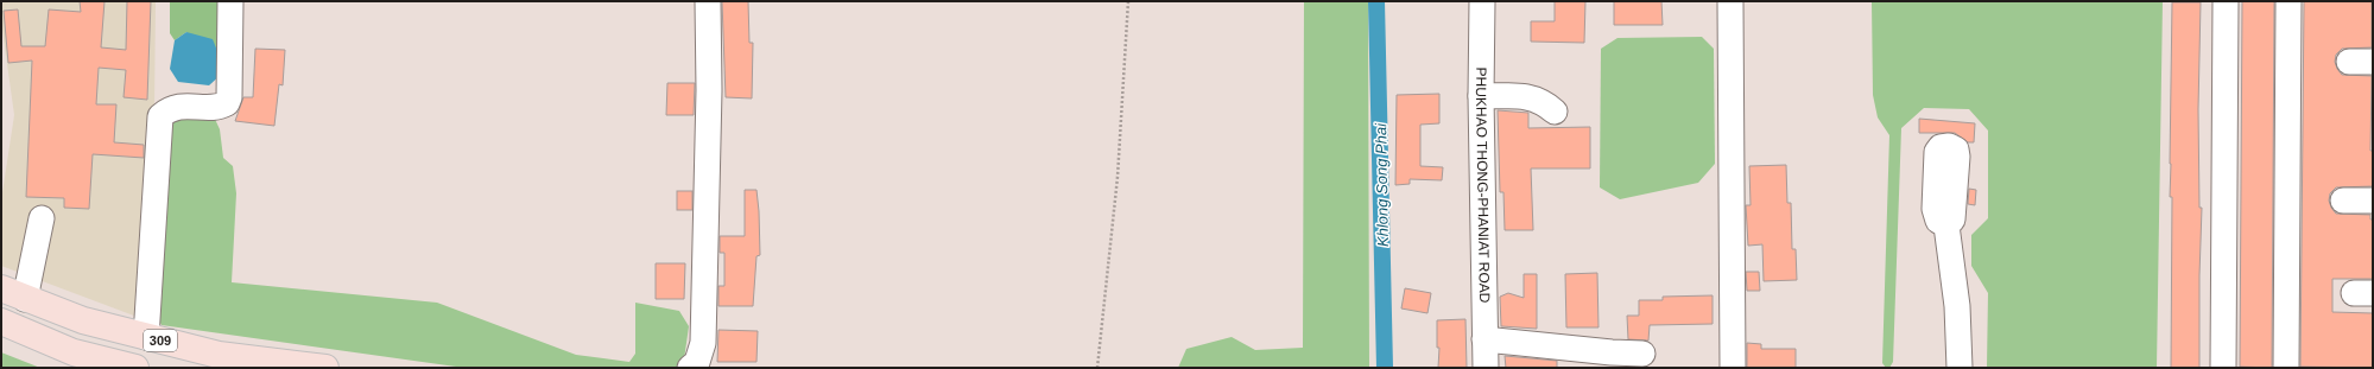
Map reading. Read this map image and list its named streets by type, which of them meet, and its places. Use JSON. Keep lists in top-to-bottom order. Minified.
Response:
{"streets":{"main road":["309"],"street":["PHUKHAO THONG-PHANIAT ROAD"]},"water":["Khlong Song Phai"]}
